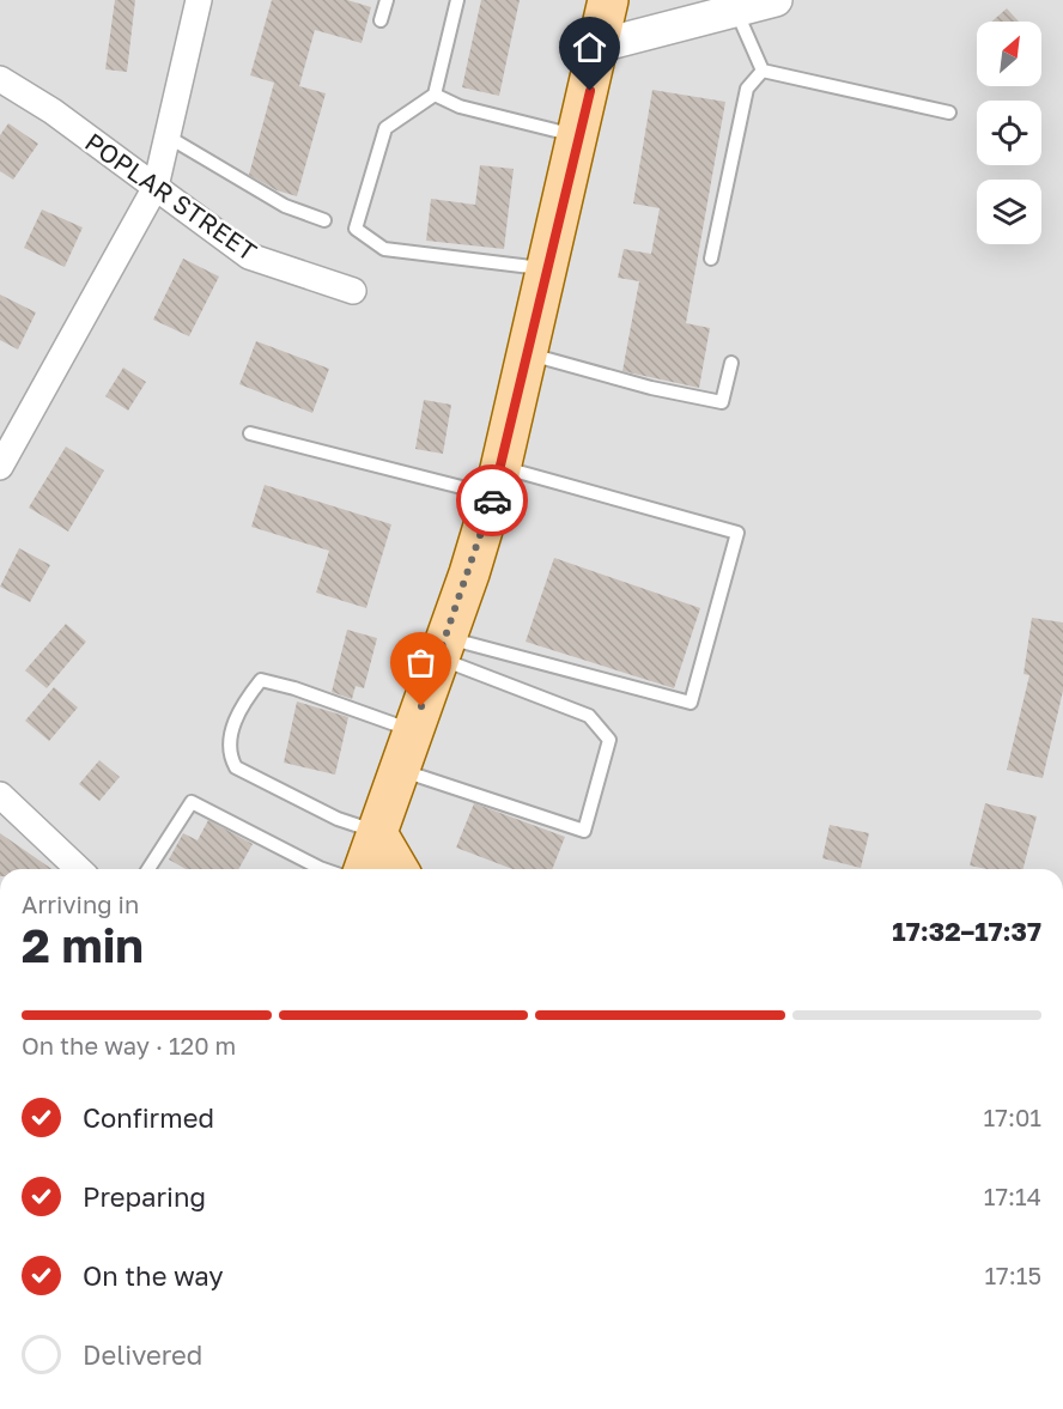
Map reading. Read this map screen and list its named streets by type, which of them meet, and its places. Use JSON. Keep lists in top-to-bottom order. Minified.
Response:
{"streets":{"street":["POPLAR STREET"]},"north":"top right","page":{"heading":["2 min","Arriving in","17:32–17:37"],"bar":"On the way · 120 m","list":[["Confirmed","17:01"],["Preparing","17:14"],["On the way","17:15"],"Delivered"]}}
